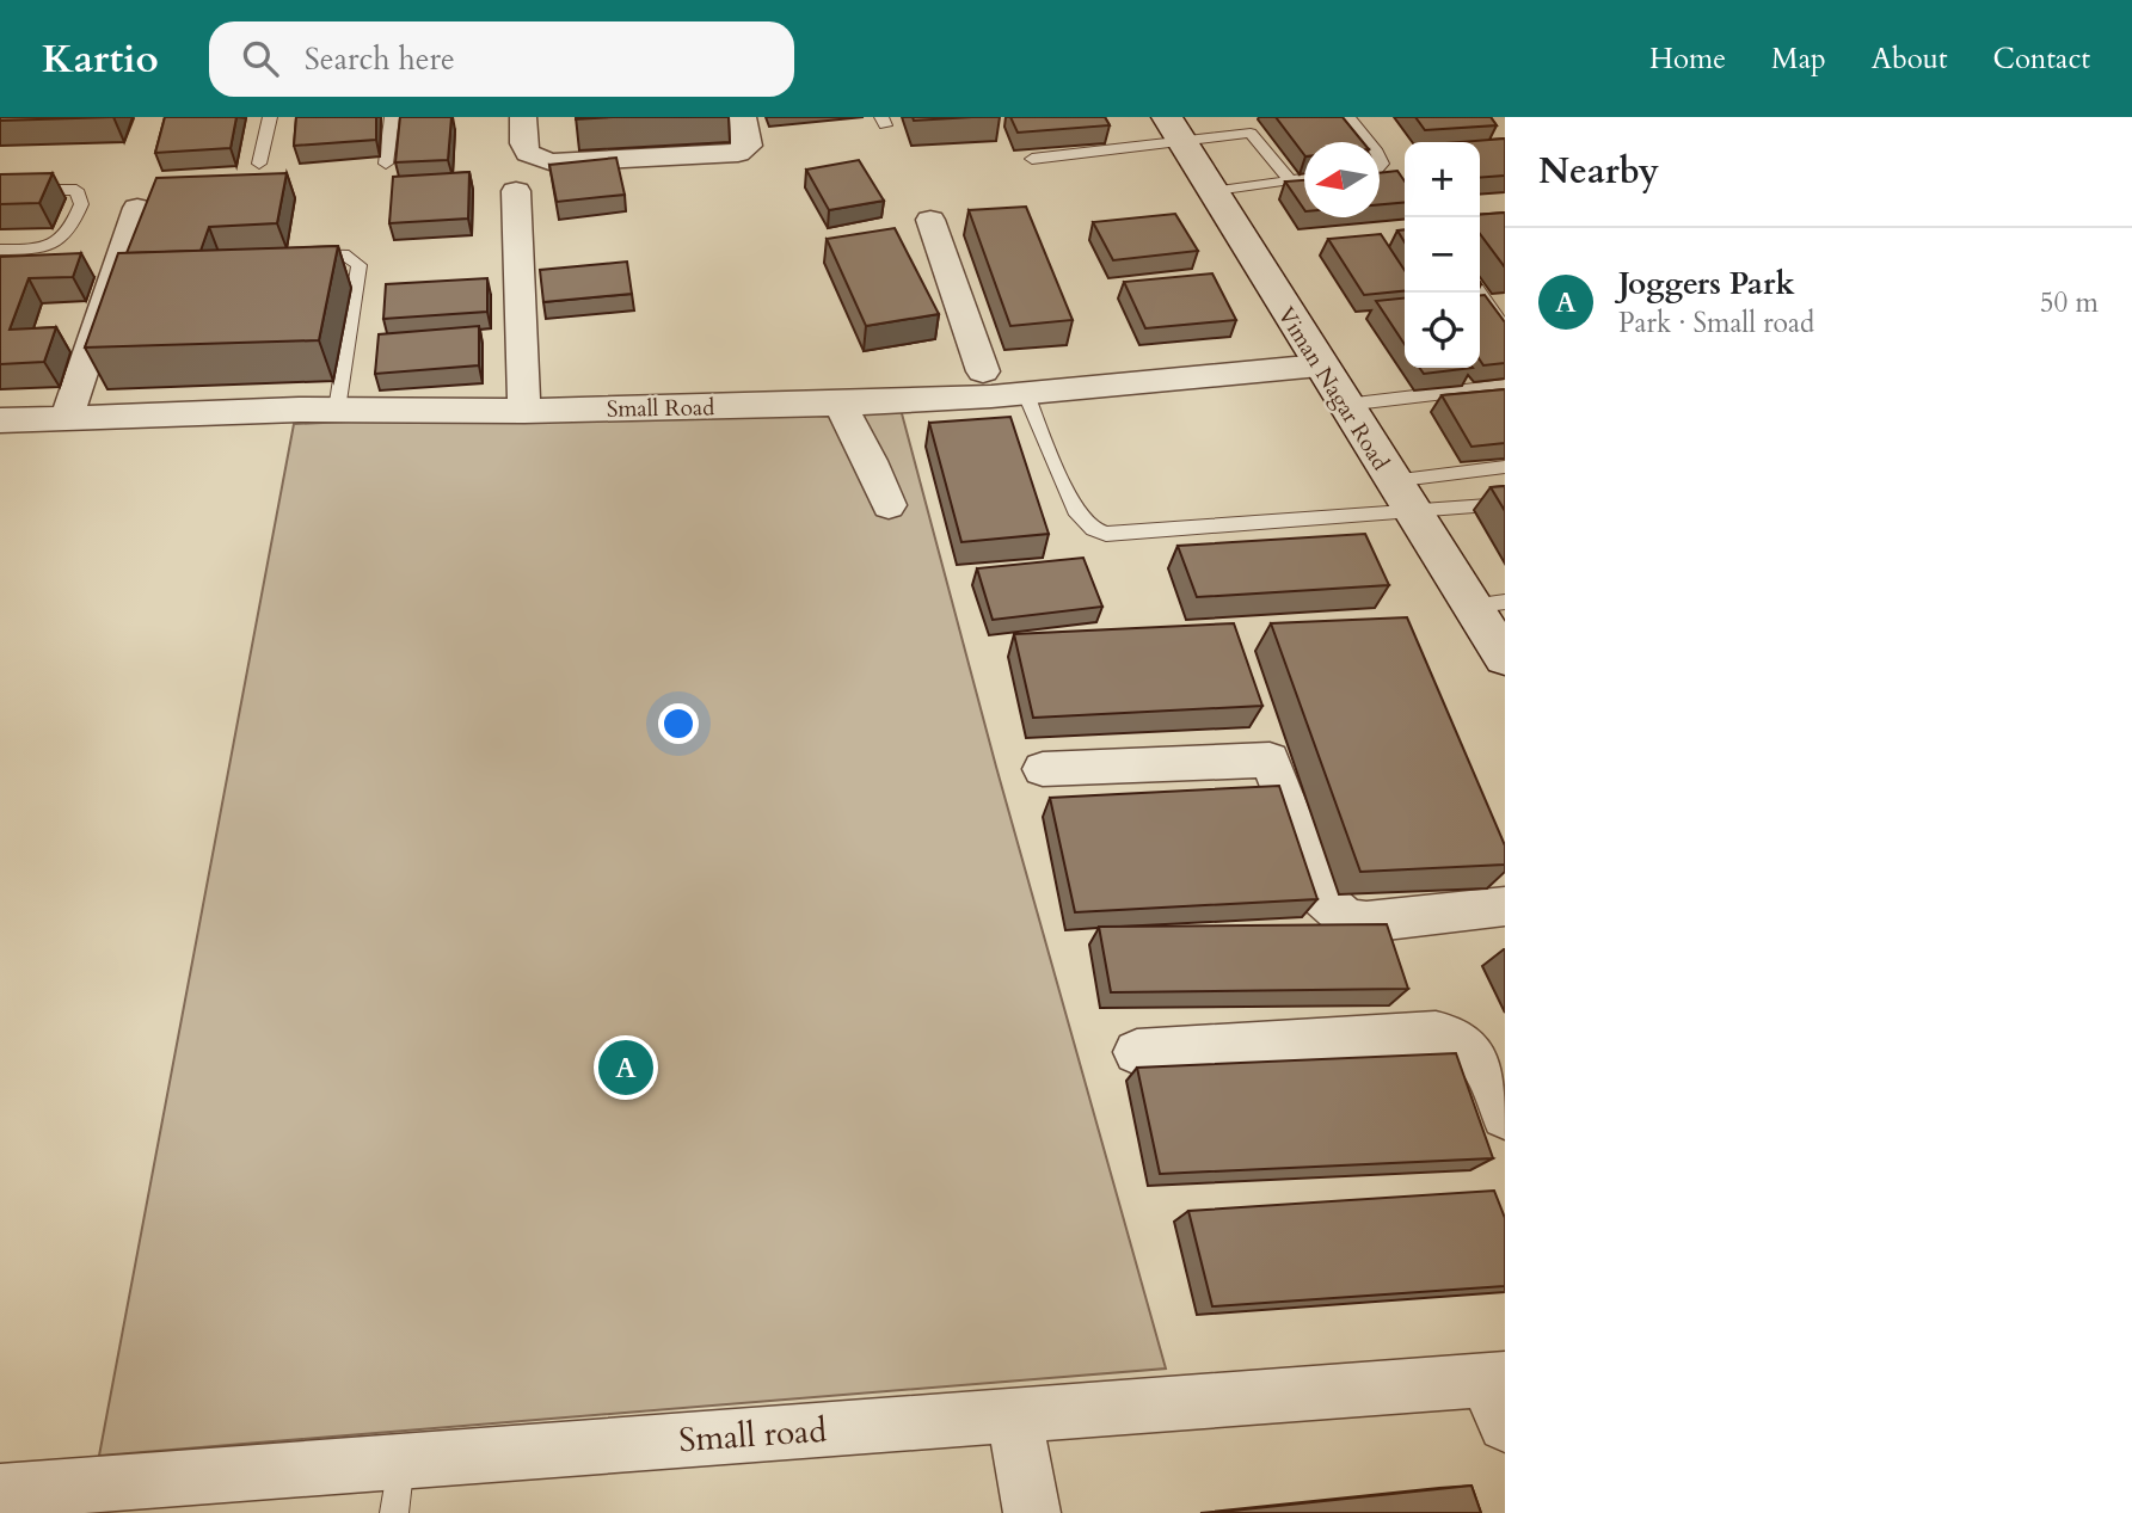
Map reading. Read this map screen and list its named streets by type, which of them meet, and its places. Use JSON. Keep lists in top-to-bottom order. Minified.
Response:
{"streets":{"street":["Viman Nagar Road","Small Road","Small road"]},"crossings":[["Viman Nagar Road","Small Road"]],"north":"left","page":{"header":"Kartio","search":"Search here","nav":["Home","Map","About","Contact"],"heading":"Nearby","map_buttons":["+","−"],"list":[{"mark":"A","name":"Joggers Park","note":"Park · Small road","value":"50 m"}],"pins":"A"}}
